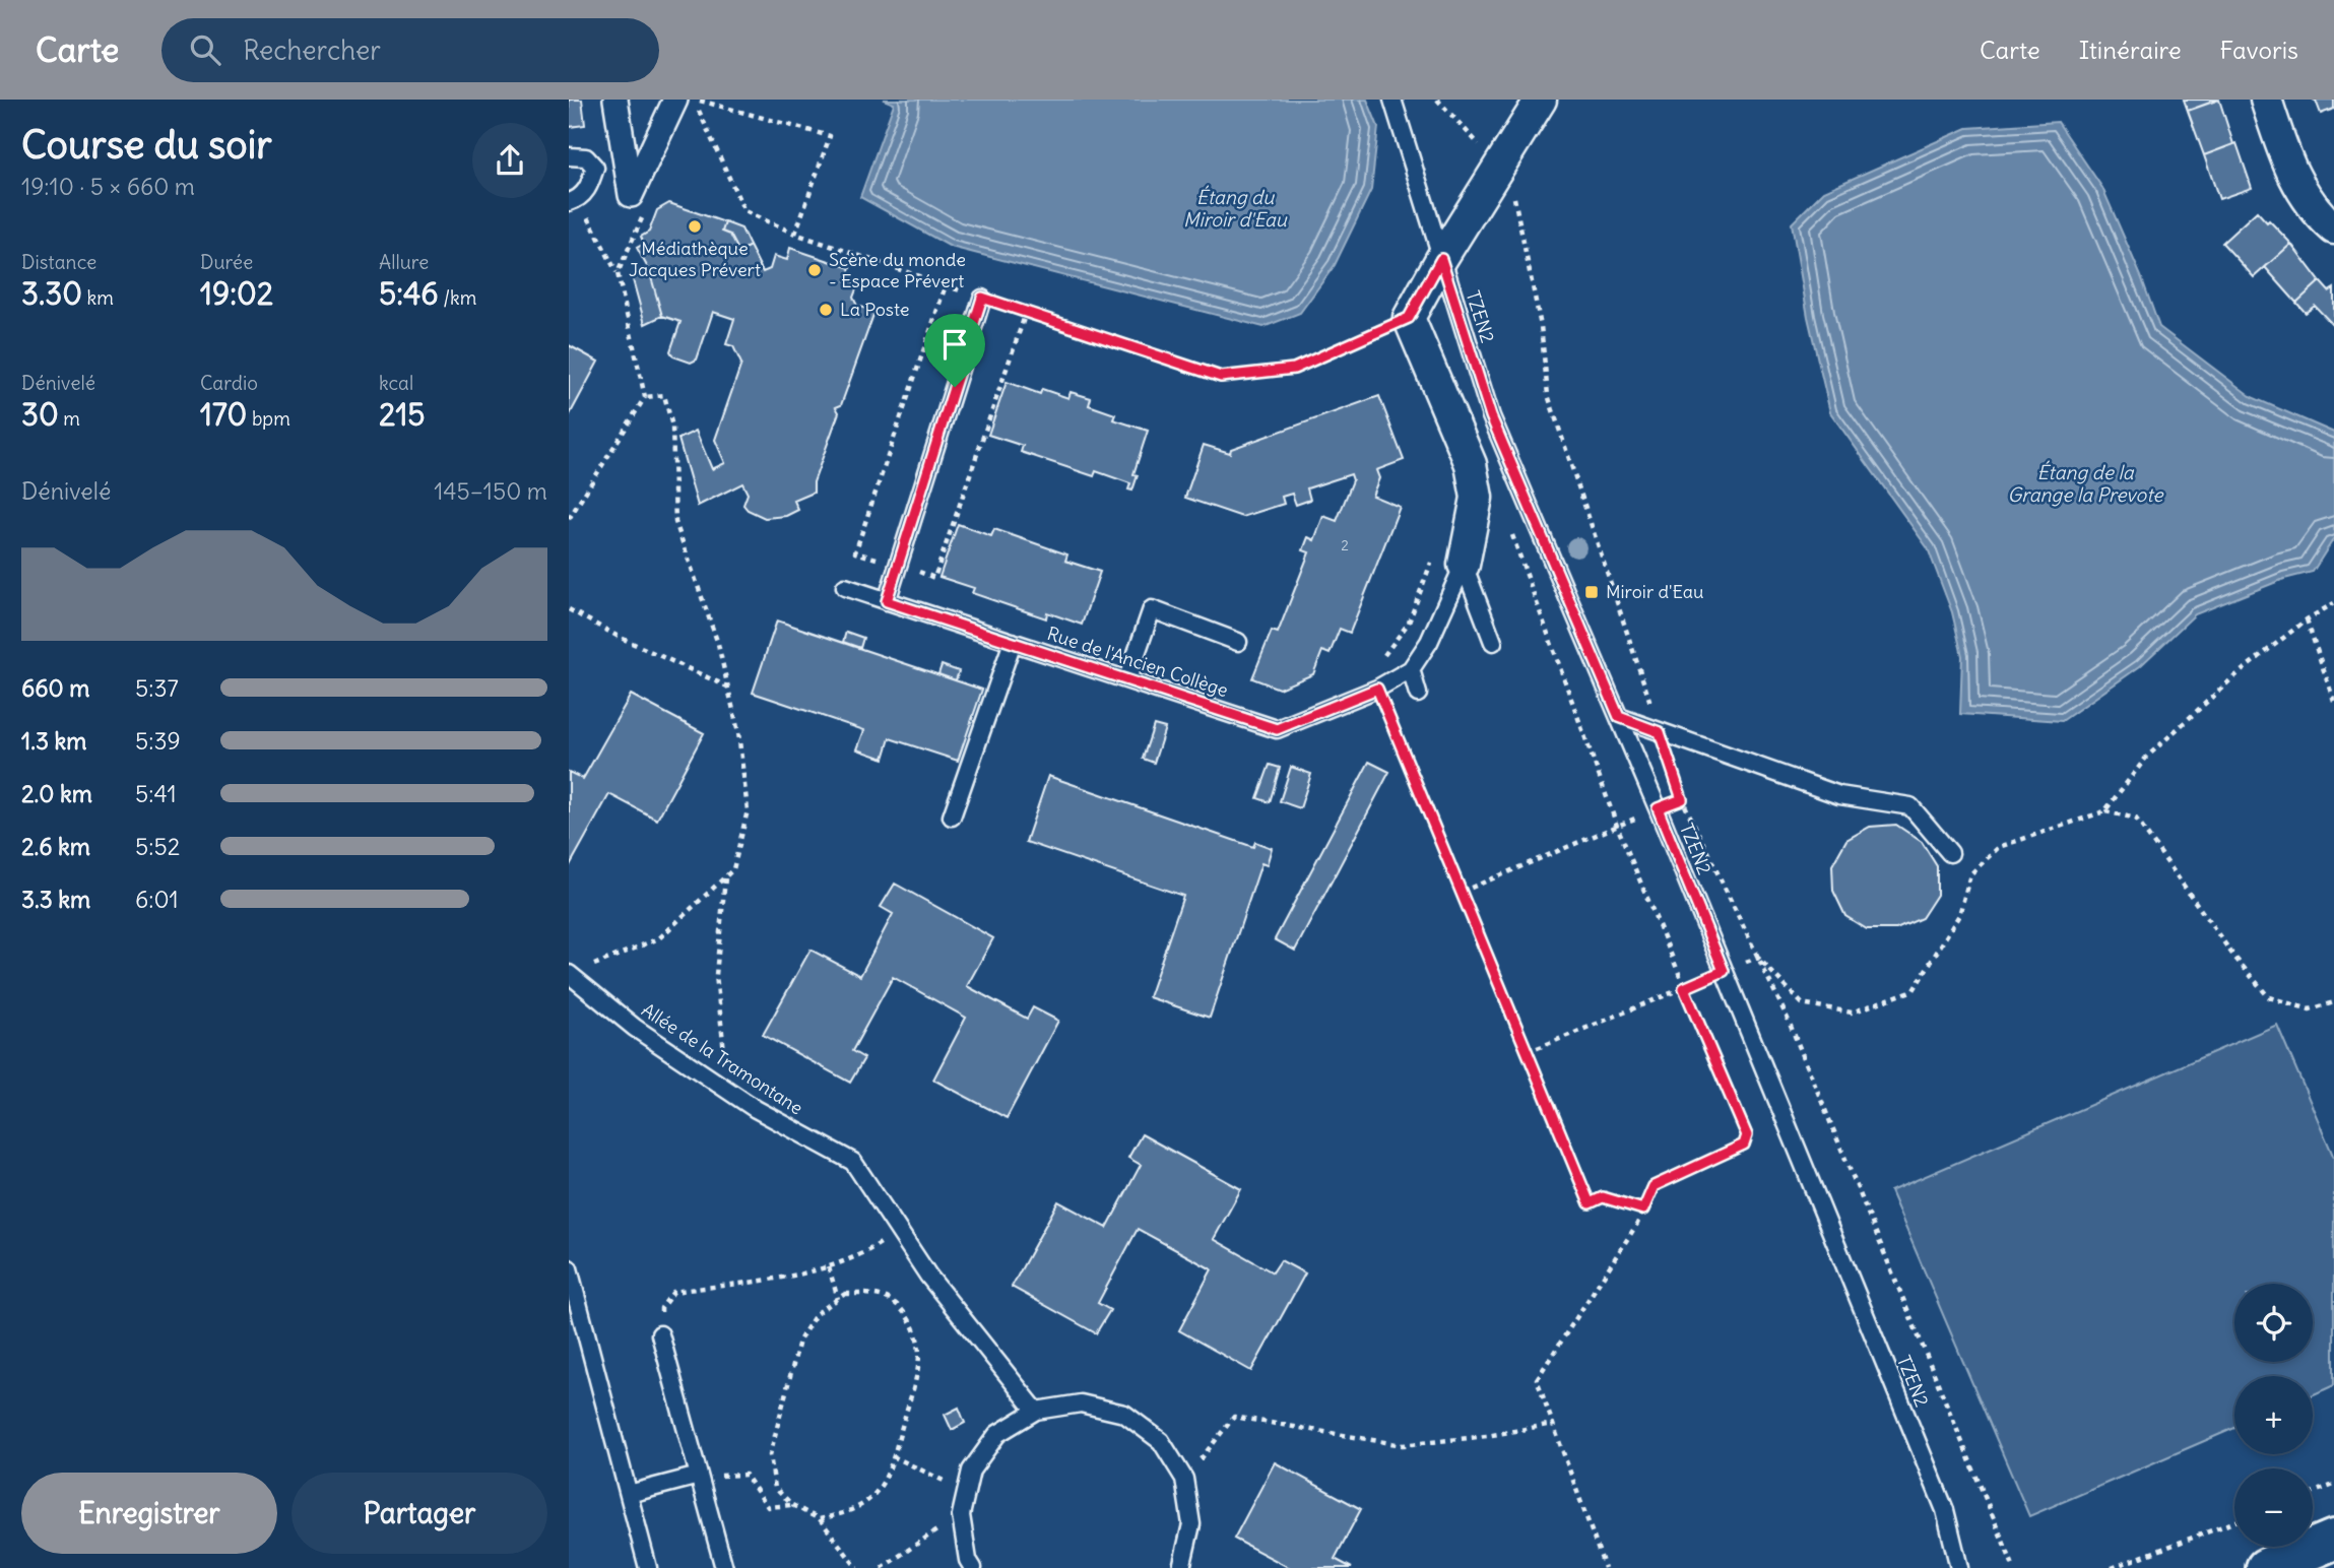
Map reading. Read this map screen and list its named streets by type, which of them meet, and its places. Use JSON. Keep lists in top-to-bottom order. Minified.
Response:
{"streets":{"lane":["TZEN2","Rue de l'Ancien Collège","Allée de la Tramontane"]},"water":["Étang du Miroir d'Eau","Étang de la Grange la Prevote"],"places":{"other":["Médiathèque Jacques Prévert","Scène du monde - Espace Prévert","La Poste"],"transit":["Miroir d'Eau"]},"house_numbers":["2"],"page":{"header":"Carte","search":"Rechercher","nav":["Carte","Itinéraire","Favoris"],"heading":["Course du soir","19:10 · 5 × 660 m"],"stats":[["Distance","3.30 km"],["Durée","19:02"],["Allure","5:46 /km"],["Dénivelé","30 m"],["Cardio","170 bpm"],["kcal","215"]],"chart":["Dénivelé","145–150 m"],"list":[{"name":"660 m","note":"5:37"},{"name":"1.3 km","note":"5:39"},{"name":"2.0 km","note":"5:41"},{"name":"2.6 km","note":"5:52"},{"name":"3.3 km","note":"6:01"}],"map_buttons":["+","−"],"buttons":["Enregistrer","Partager"]}}
